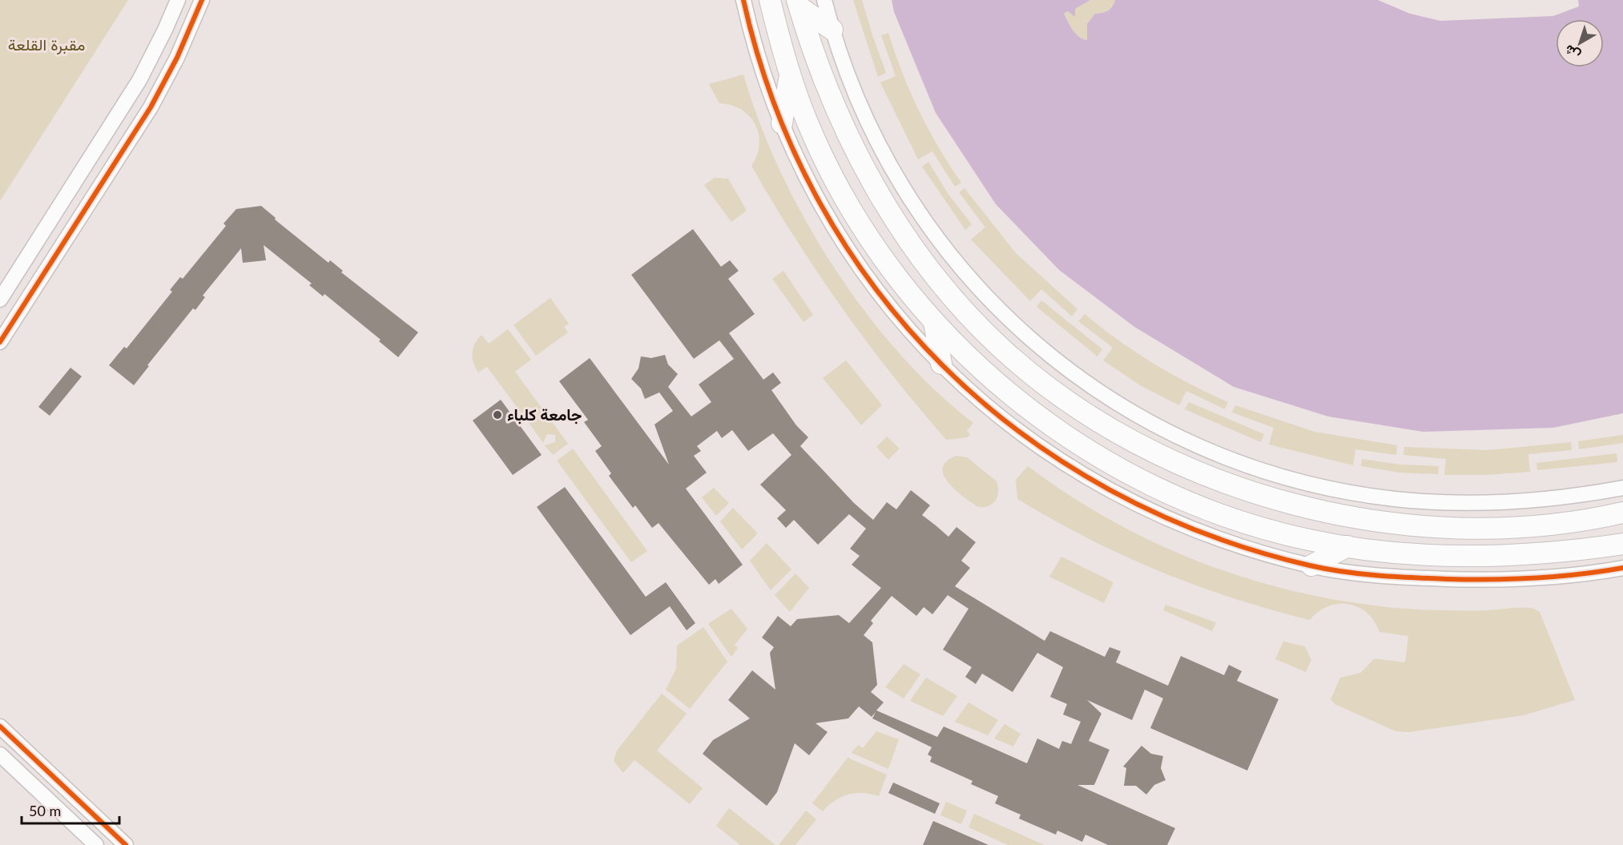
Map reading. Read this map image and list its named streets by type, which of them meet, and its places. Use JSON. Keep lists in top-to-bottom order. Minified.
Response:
{"parks":["مقبرة القلعة"],"places":["جامعة كلباء"],"scale_bar":"50 m","north":"bottom left"}
